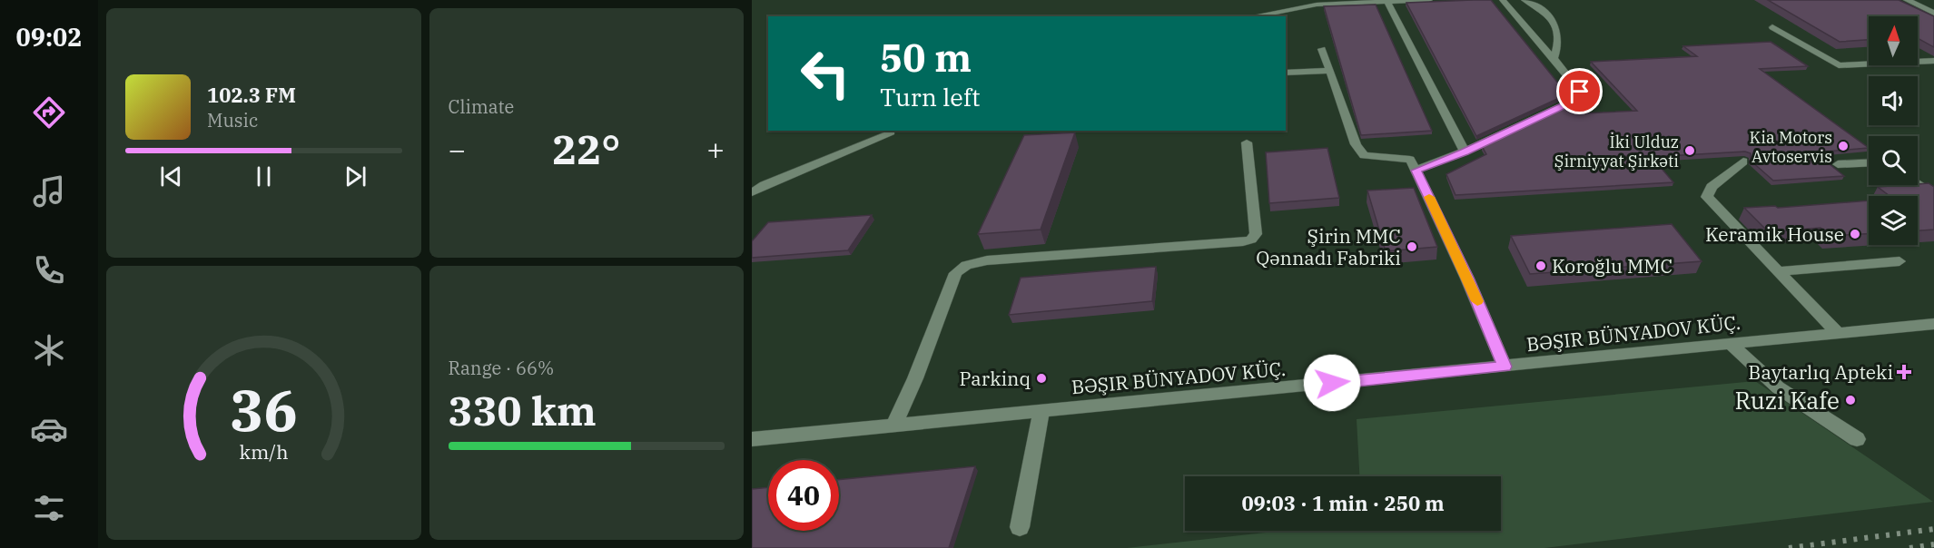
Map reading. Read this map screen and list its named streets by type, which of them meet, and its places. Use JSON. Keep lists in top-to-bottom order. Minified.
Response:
{"streets":{"street":["BƏŞIR BÜNYADOV KÜÇ."]},"places":{"other":["Kia Motors Avtoservis","İki Ulduz Şirniyyat Şirkəti","Keramik House","Şirin MMC Qənnadı Fabriki","Koroğlu MMC","Parkinq","Ruzi Kafe"],"health":["Baytarlıq Apteki"]},"north":"top","page":{"tabs":"09:02","tile":["Climate",["Range · 66%","330 km"]],"turn":["50 m","Turn left"],"song":["102.3 FM","Music"],"heat":["−","22°","+"],"limit":"40","trip":"09:03 · 1 min · 250 m","gauge":["36","km/h"]}}
